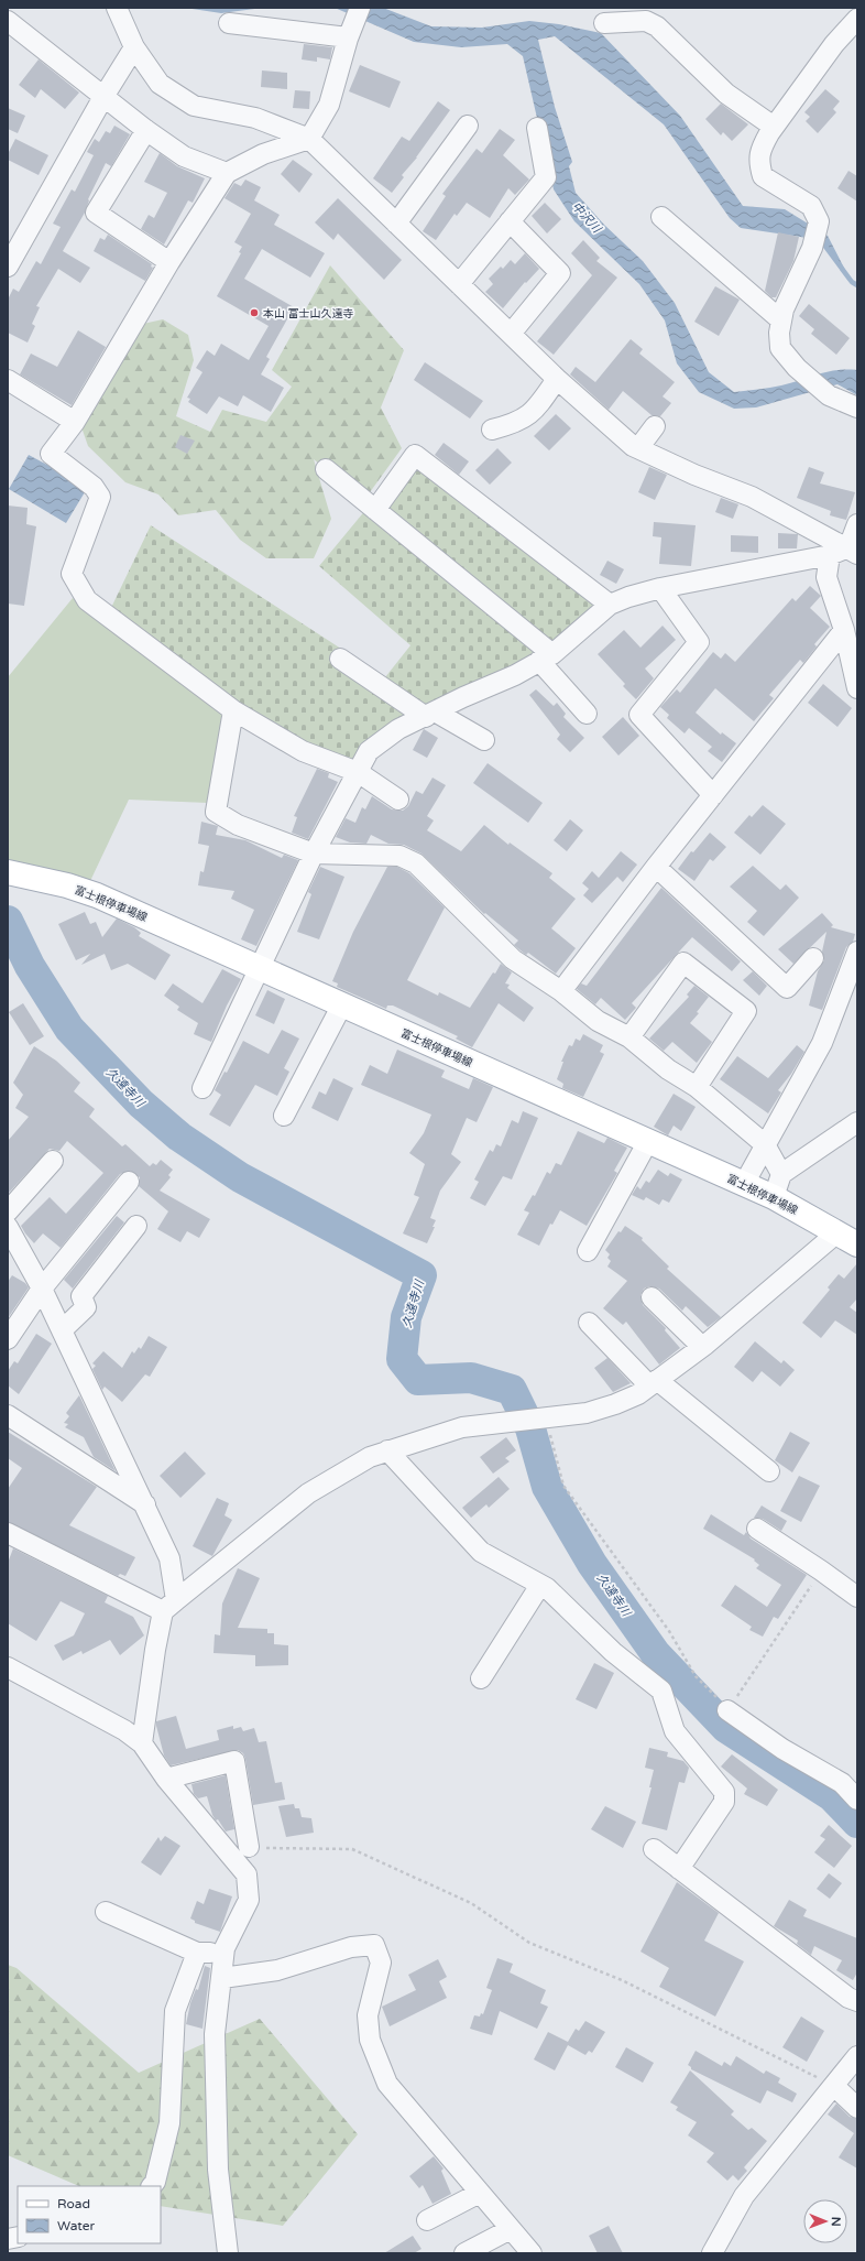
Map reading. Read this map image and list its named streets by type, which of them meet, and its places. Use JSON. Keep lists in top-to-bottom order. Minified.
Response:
{"streets":{"main road":["富士根停車場線"]},"water":["中沢川","久遠寺川"],"places":["本山 富士山久遠寺"],"legend":["Road","Water"],"north":"right"}
